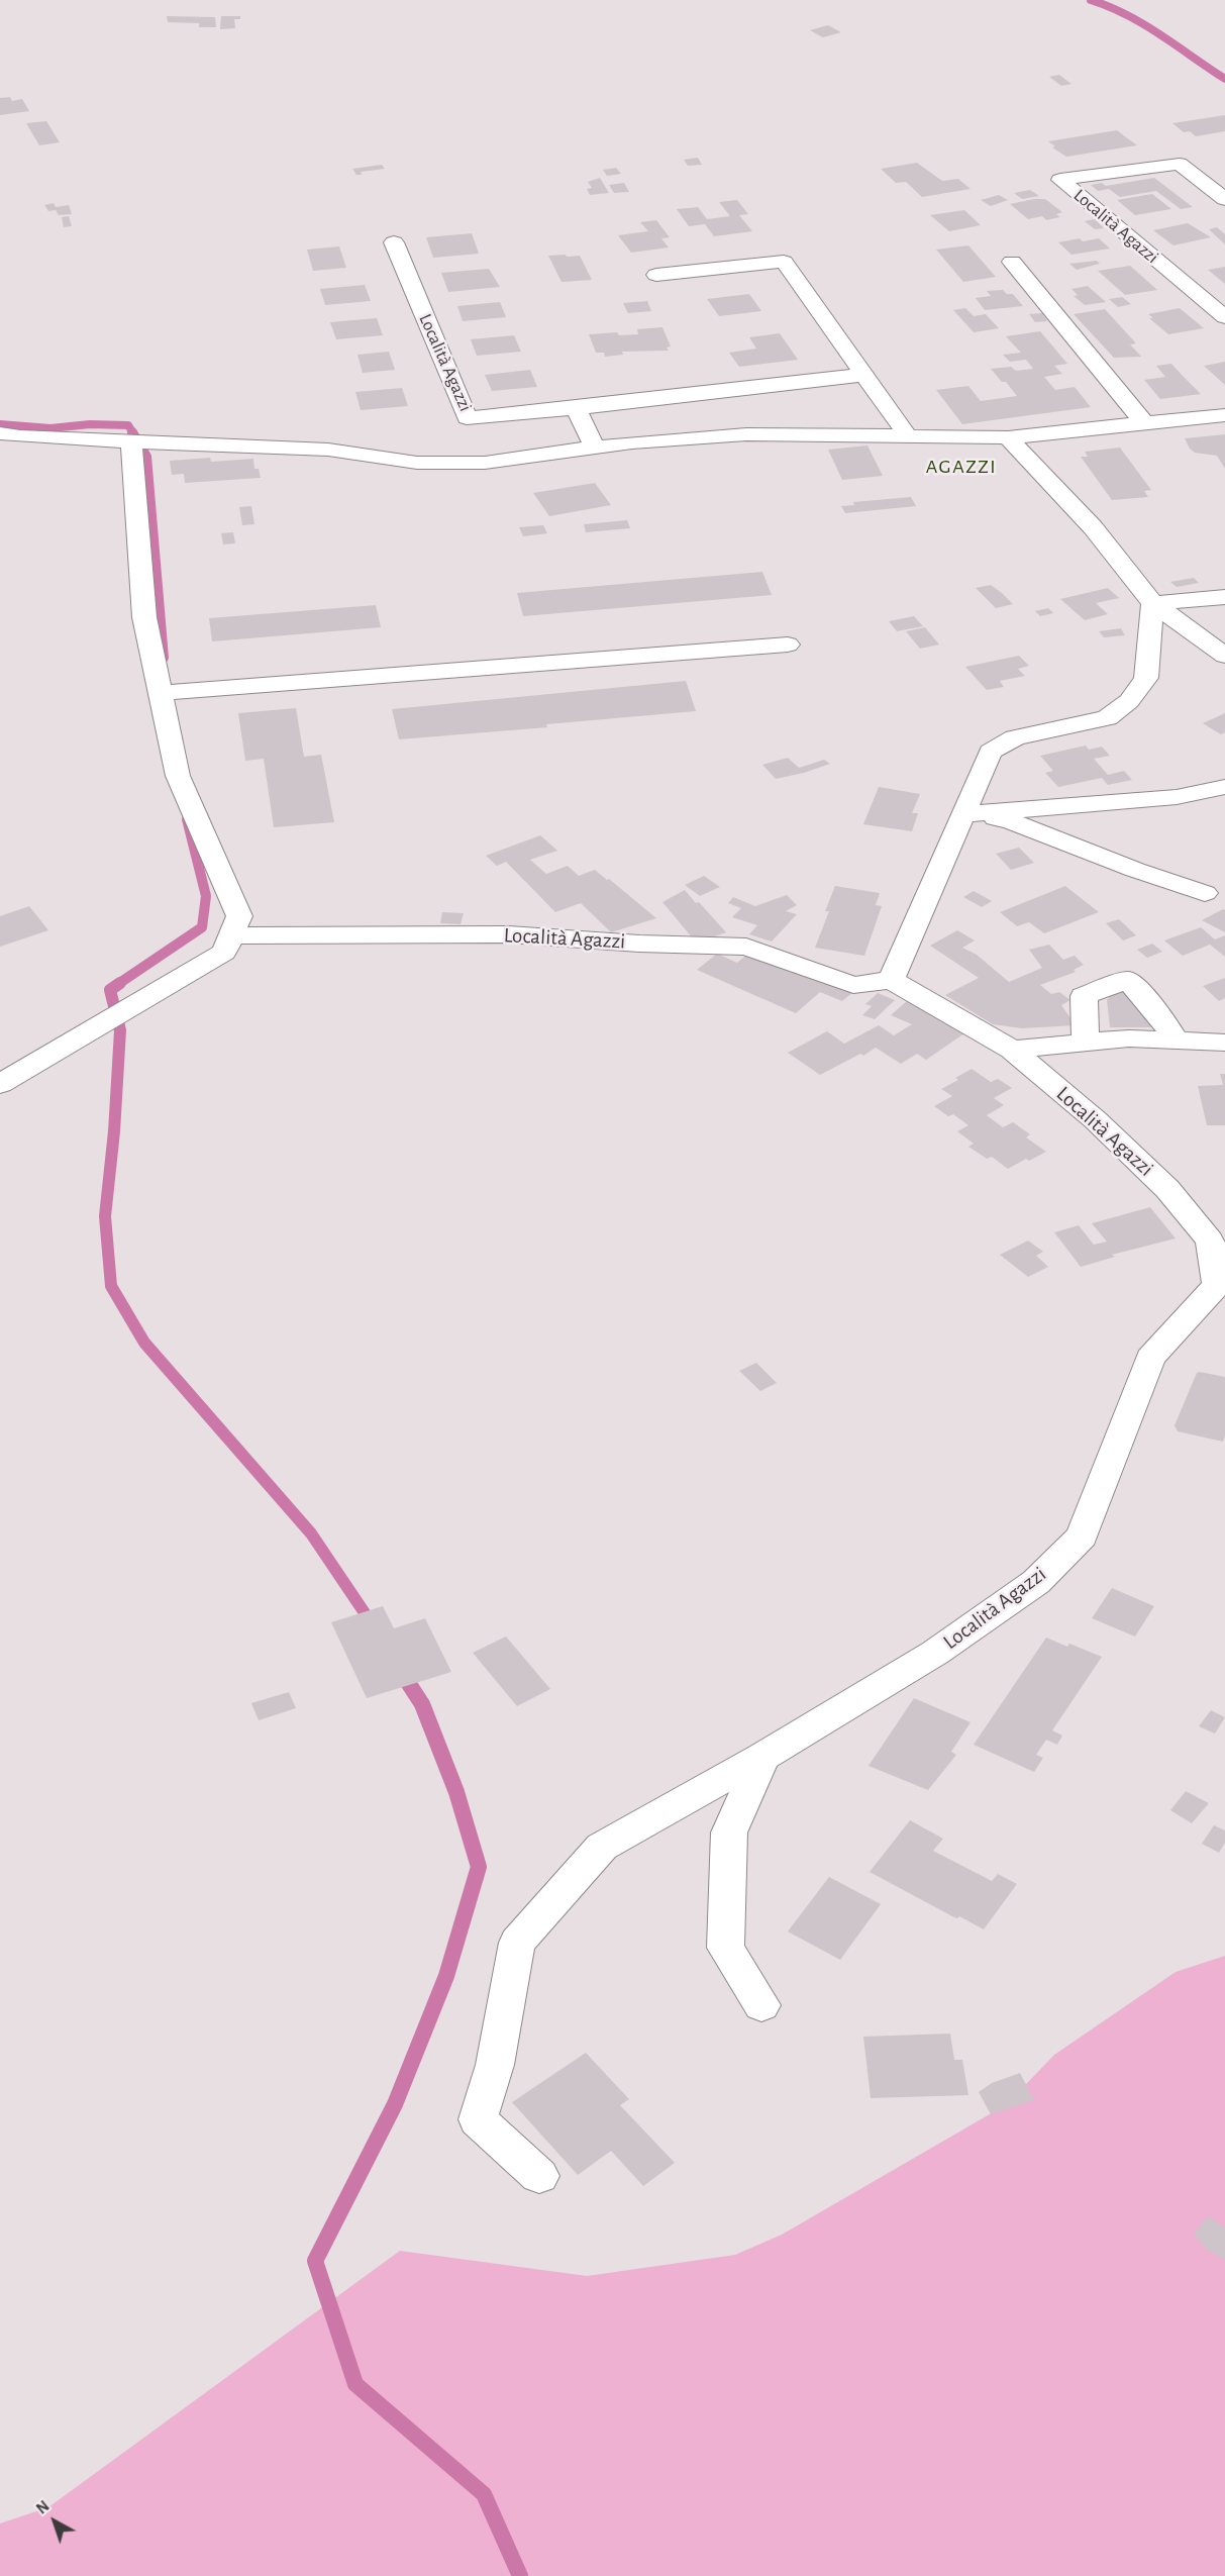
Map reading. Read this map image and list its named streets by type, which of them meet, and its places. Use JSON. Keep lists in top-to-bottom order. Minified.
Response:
{"streets":{"street":["Località Agazzi"]},"districts":["AGAZZI"],"north":"top left"}
